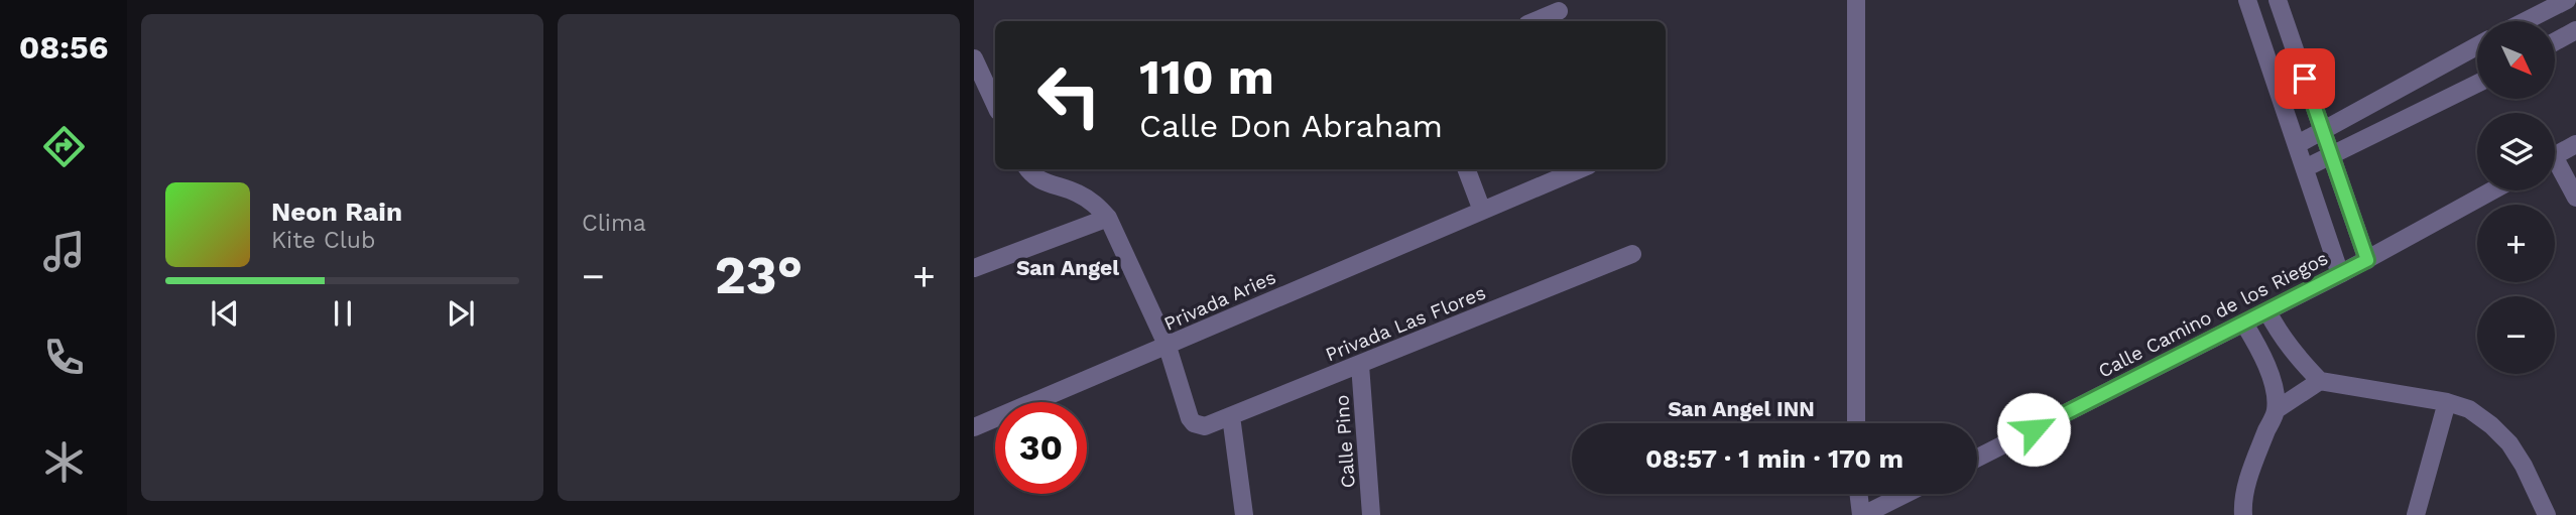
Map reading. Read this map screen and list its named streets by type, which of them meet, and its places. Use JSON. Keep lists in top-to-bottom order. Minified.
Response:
{"streets":{"street":["Privada Aries","Calle Camino de los Riegos","Privada Las Flores","Calle Pino"]},"crossings":[["Privada Aries","Privada Las Flores"],["Privada Las Flores","Calle Pino"]],"districts":["San Angel","San Angel INN"],"north":"bottom right","page":{"tabs":"08:56","tile":"Clima","map_buttons":["+","−"],"turn":["110 m","Calle Don Abraham"],"song":["Neon Rain","Kite Club"],"heat":["−","23°","+"],"limit":"30","trip":"08:57 · 1 min · 170 m"}}
